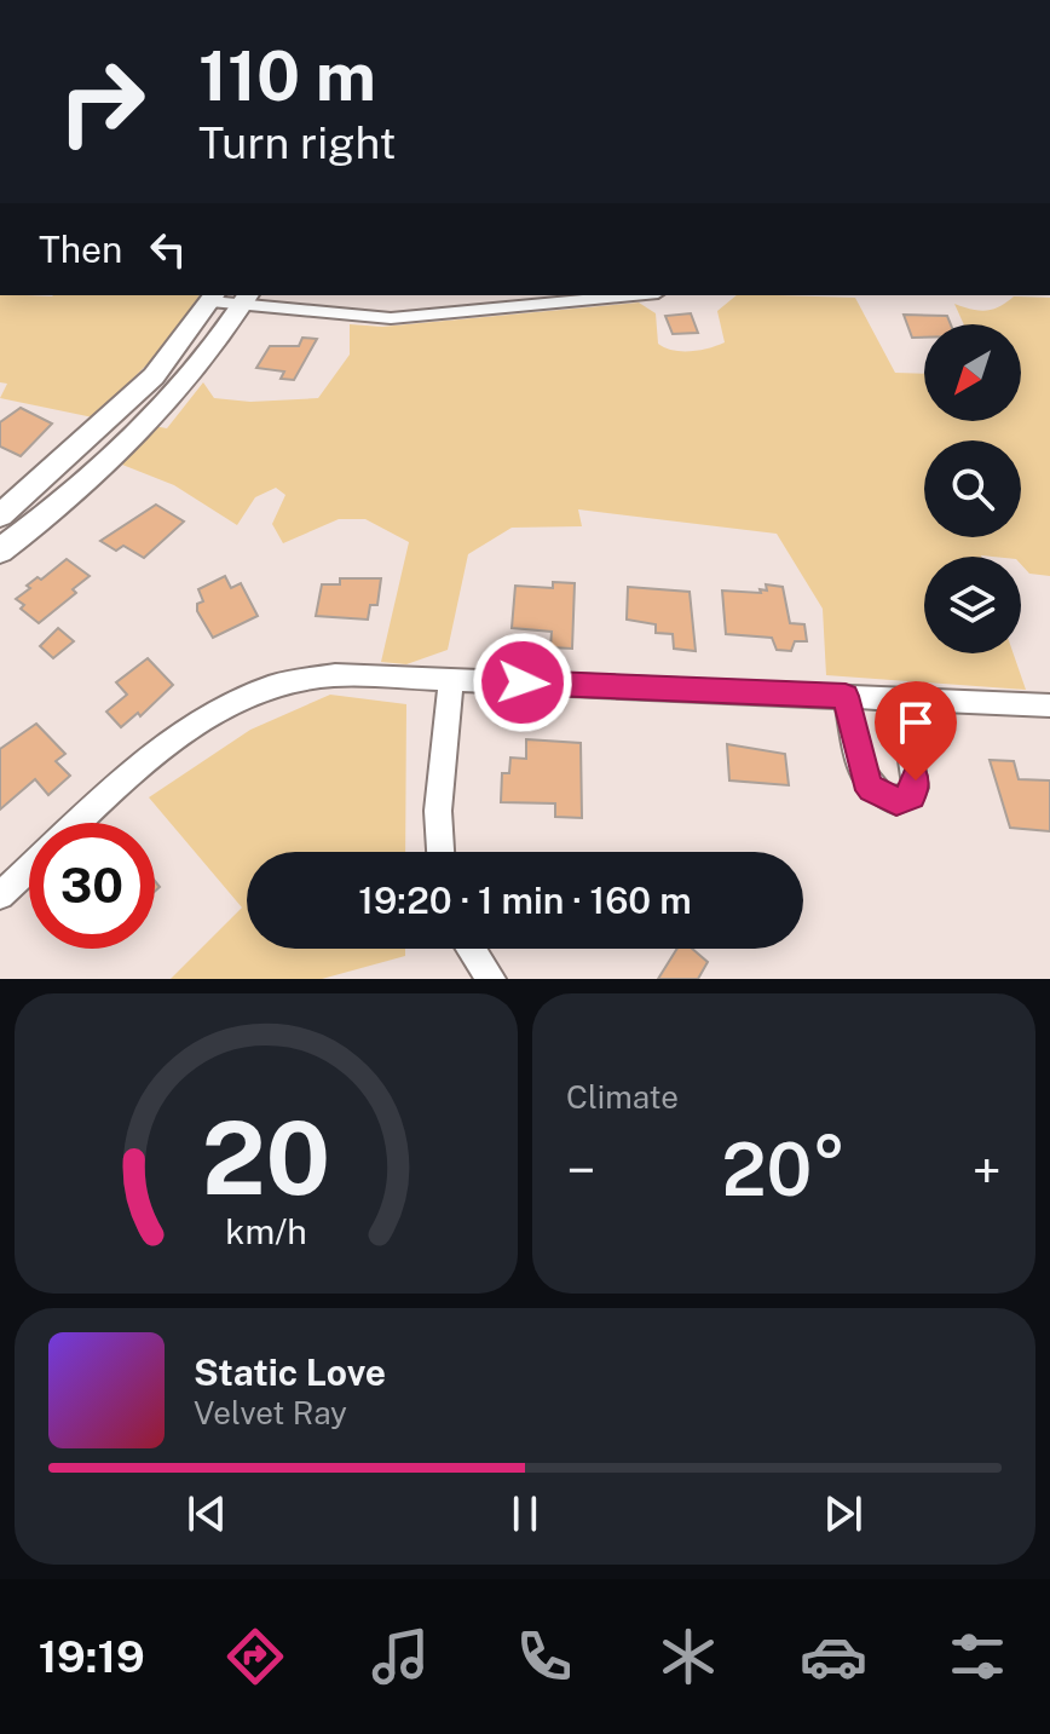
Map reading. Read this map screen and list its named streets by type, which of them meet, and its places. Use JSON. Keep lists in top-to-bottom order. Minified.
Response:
{"north":"bottom left","page":{"turn":["110 m","Turn right"],"then":"Then","limit":"30","trip":"19:20 · 1 min · 160 m","tile":"Climate","heat":["−","20°","+"],"song":["Static Love","Velvet Ray"],"tabs":"19:19","gauge":["20","km/h"]}}
